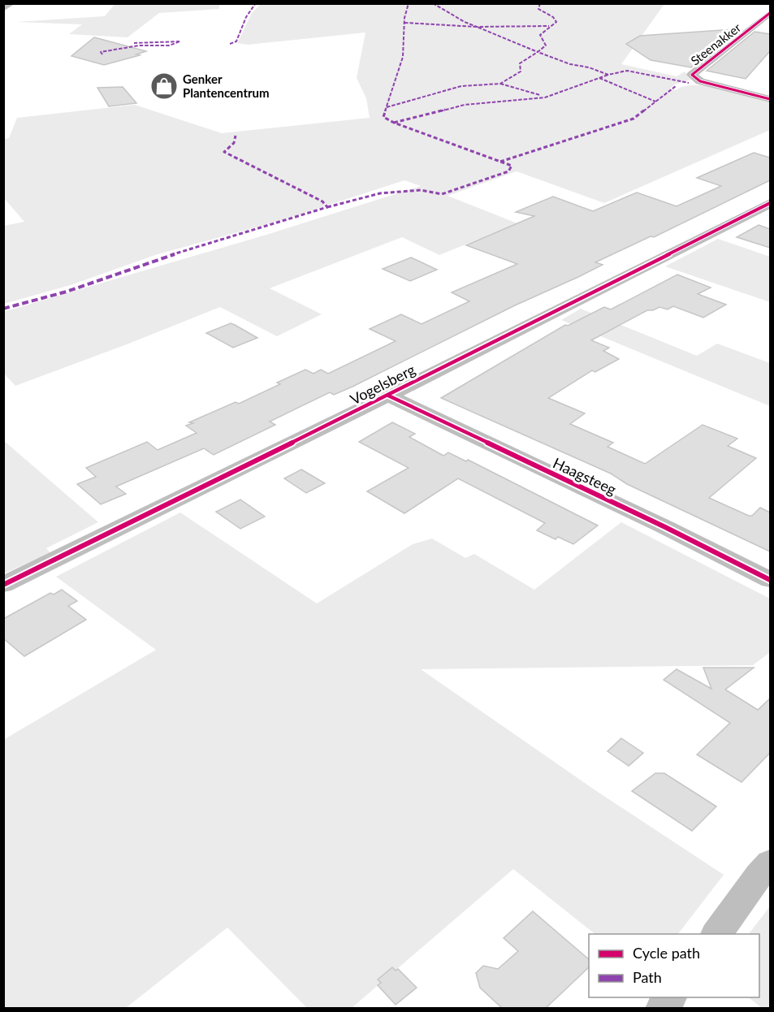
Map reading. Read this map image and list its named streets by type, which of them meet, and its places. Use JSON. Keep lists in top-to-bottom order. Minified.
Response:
{"streets":{"street":["Steenakker","Vogelsberg","Haagsteeg"]},"crossings":[["Vogelsberg","Haagsteeg"]],"places":{"shop":["Genker Plantencentrum"]},"legend":["Cycle path","Path"]}
